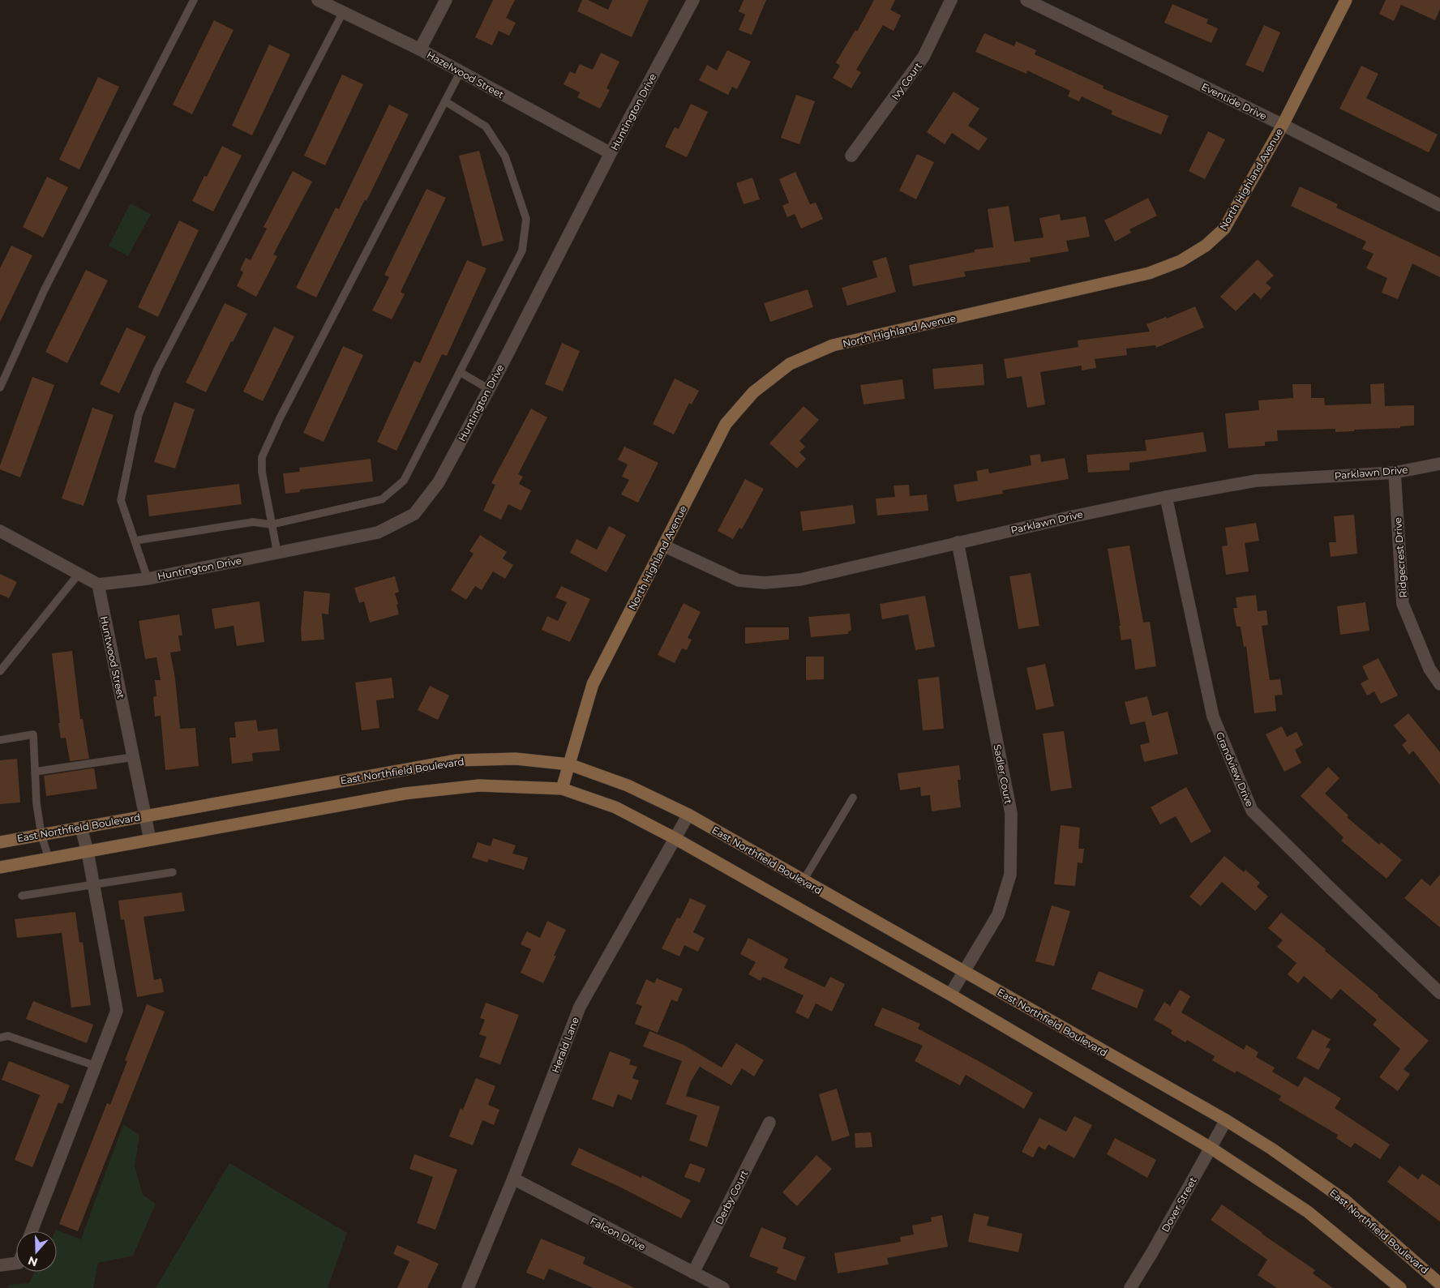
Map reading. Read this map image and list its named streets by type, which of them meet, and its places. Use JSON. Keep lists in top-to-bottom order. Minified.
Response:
{"streets":{"main road":["North Highland Avenue","East Northfield Boulevard"],"street":["Hazelwood Street","Ivy Court","Eventide Drive","Huntington Drive","Parklawn Drive","Ridgecrest Drive","Huntwood Street","Grandview Drive","Sadler Court","Herald Lane","Derby Court","Dover Street","Falcon Drive"]},"crossings":[["Hazelwood Street","Huntington Drive"],["Eventide Drive","North Highland Avenue"],["Huntington Drive","Huntwood Street"],["North Highland Avenue","Parklawn Drive"],["North Highland Avenue","East Northfield Boulevard"],["Parklawn Drive","Ridgecrest Drive"],["Parklawn Drive","Grandview Drive"],["Parklawn Drive","Sadler Court"],["Huntwood Street","East Northfield Boulevard"],["East Northfield Boulevard","Sadler Court"],["East Northfield Boulevard","Herald Lane"],["East Northfield Boulevard","Dover Street"],["Herald Lane","Falcon Drive"],["Derby Court","Falcon Drive"]],"north":"bottom"}
